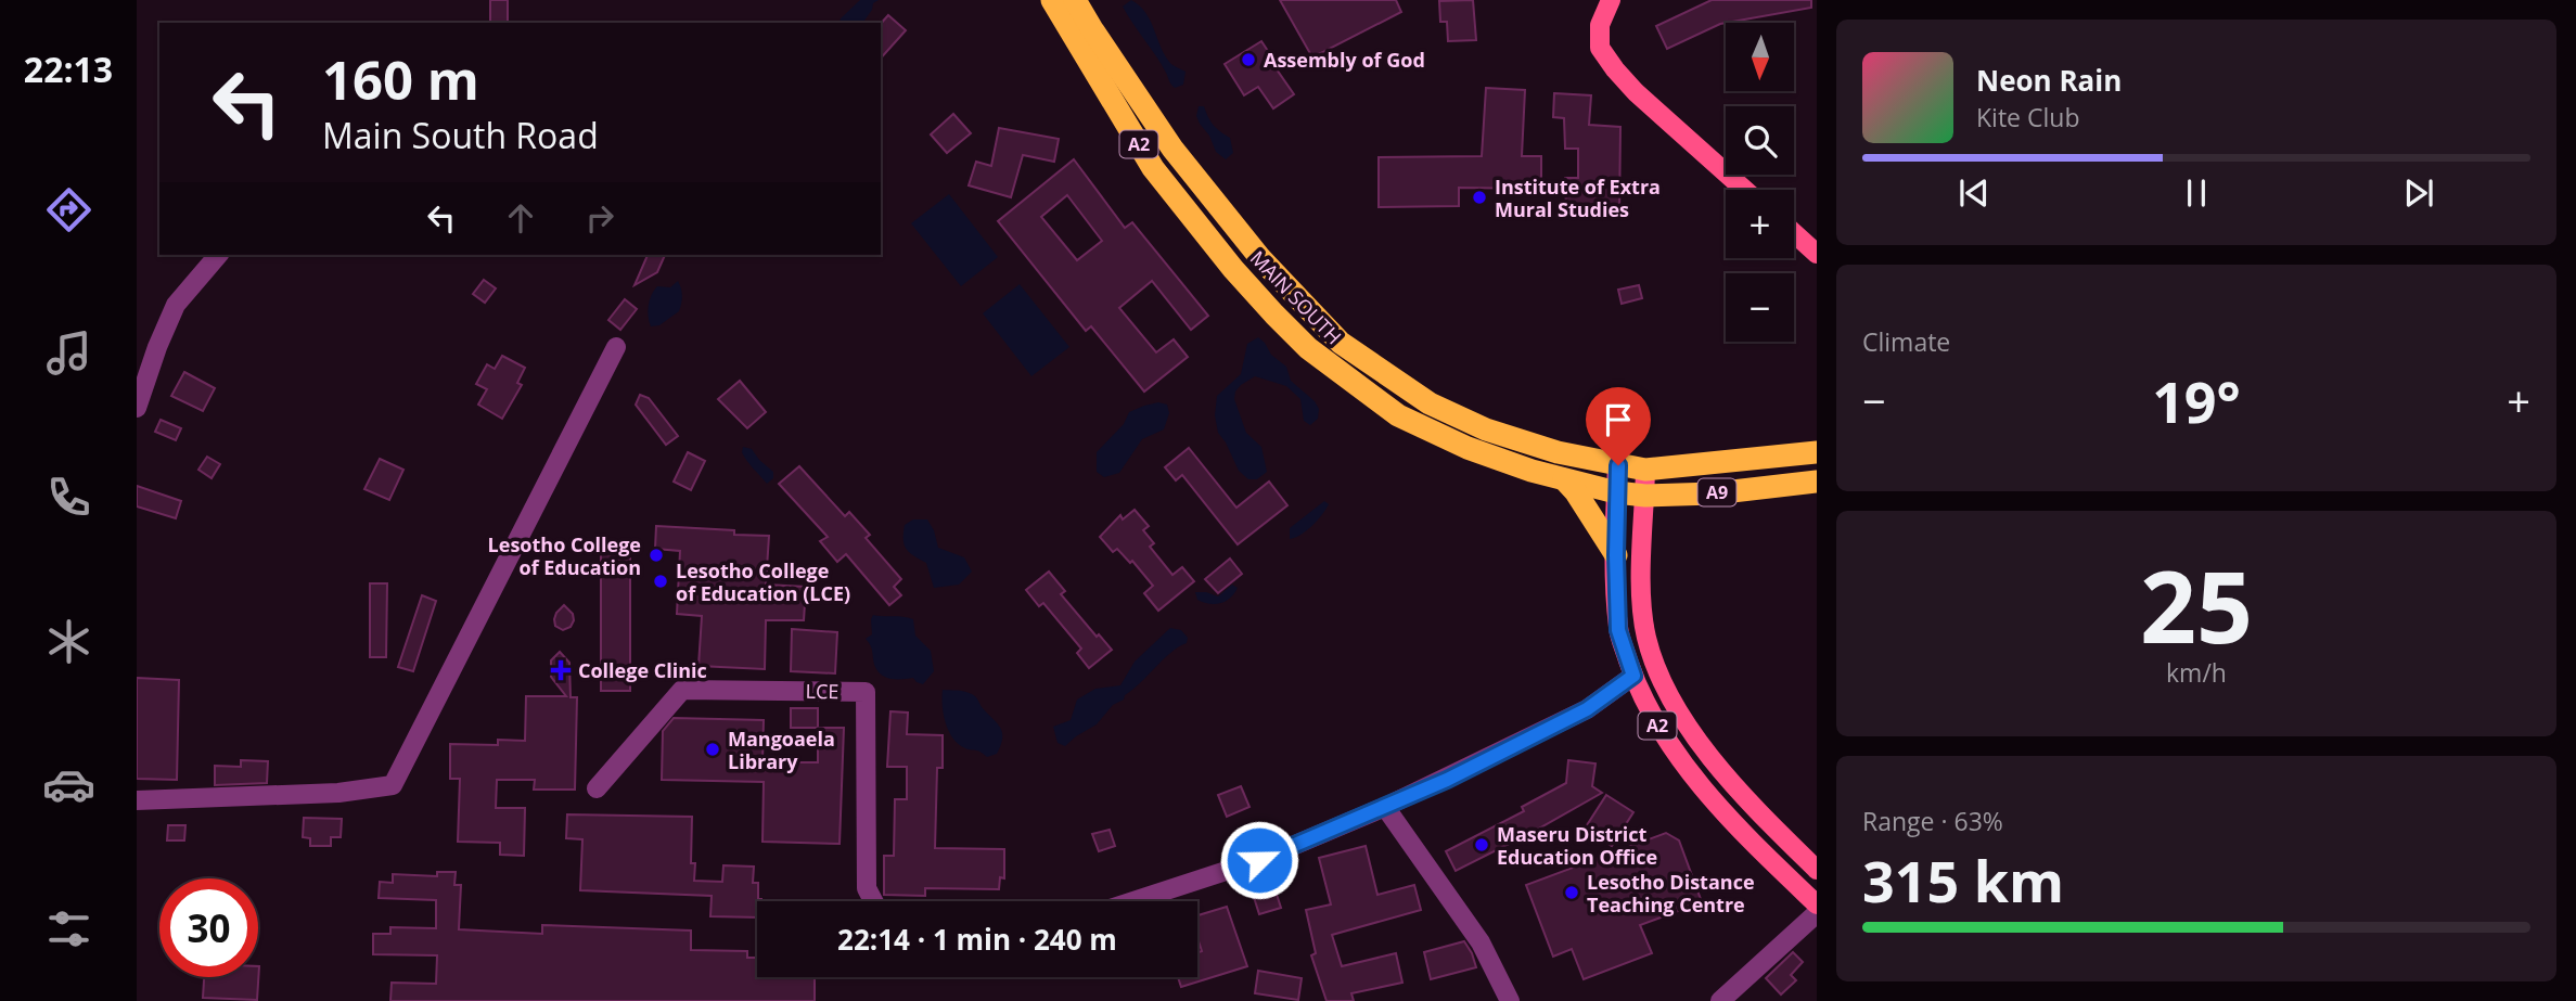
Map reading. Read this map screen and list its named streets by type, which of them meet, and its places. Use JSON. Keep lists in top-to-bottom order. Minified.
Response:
{"streets":{"highway":["A2","MAIN SOUTH","A9"],"street":["LCE"]},"crossings":[["A2","MAIN SOUTH"],["A2","A9"],["MAIN SOUTH","A9"]],"places":{"other":["Assembly of God","Institute of Extra Mural Studies","Lesotho College of Education","Lesotho College of Education (LCE)","Mangoaela Library","Maseru District Education Office","Lesotho Distance Teaching Centre"],"health":["College Clinic"]},"north":"bottom","page":{"tabs":"22:13","map_buttons":["+","−"],"turn":["160 m","Main South Road"],"song":["Neon Rain","Kite Club"],"tile":["Climate",["25","km/h"],["Range · 63%","315 km"]],"heat":["−","19°","+"],"limit":"30","trip":"22:14 · 1 min · 240 m"}}
